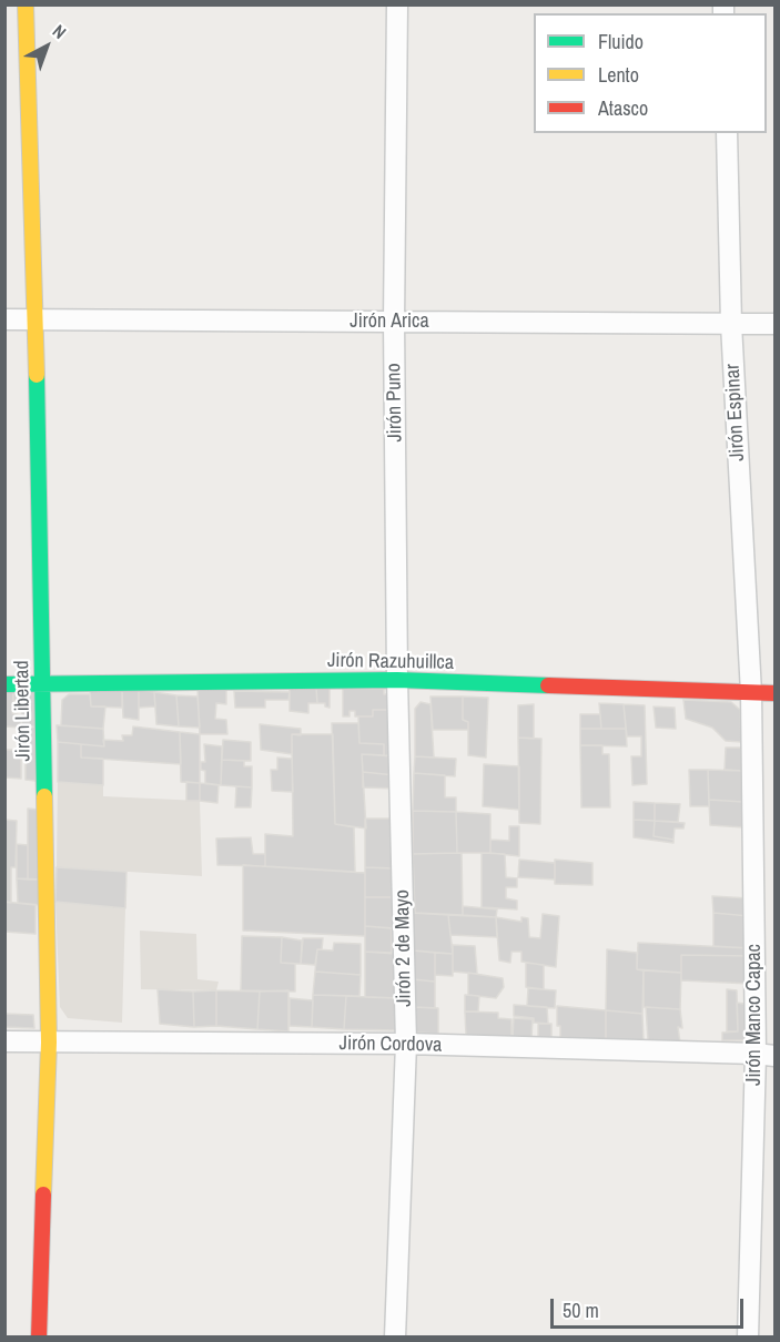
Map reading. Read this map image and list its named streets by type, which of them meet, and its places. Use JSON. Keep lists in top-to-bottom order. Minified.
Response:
{"streets":{"street":["Jirón Arica","Jirón Puno","Jirón Espinar","Jirón Razuhuillca","Jirón Libertad","Jirón 2 de Mayo","Jirón Manco Capac","Jirón Cordova"]},"crossings":[["Jirón Arica","Jirón Puno"],["Jirón Arica","Jirón Espinar"],["Jirón Arica","Jirón Libertad"],["Jirón Puno","Jirón Razuhuillca"],["Jirón Puno","Jirón 2 de Mayo"],["Jirón Espinar","Jirón Razuhuillca"],["Jirón Espinar","Jirón Manco Capac"],["Jirón Razuhuillca","Jirón Libertad"],["Jirón Razuhuillca","Jirón 2 de Mayo"],["Jirón Razuhuillca","Jirón Manco Capac"],["Jirón Libertad","Jirón Cordova"],["Jirón 2 de Mayo","Jirón Cordova"],["Jirón Manco Capac","Jirón Cordova"]],"legend":["Fluido","Lento","Atasco"],"scale_bar":"50 m","north":"top right"}
